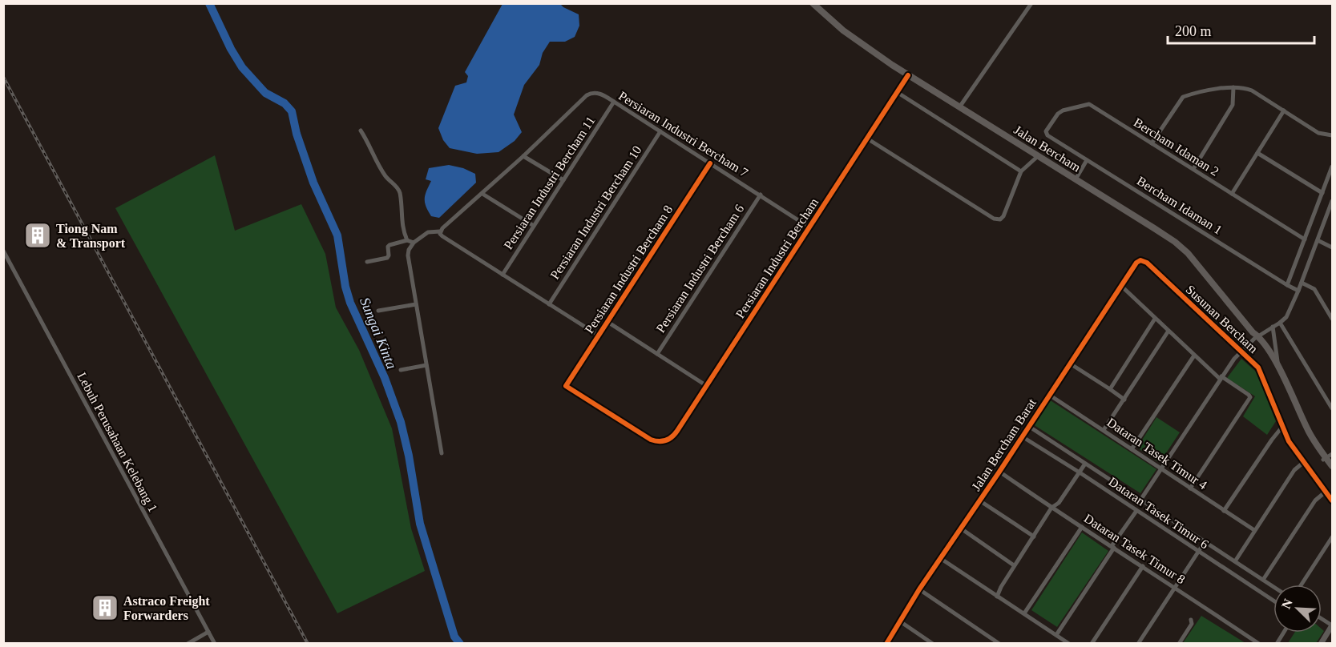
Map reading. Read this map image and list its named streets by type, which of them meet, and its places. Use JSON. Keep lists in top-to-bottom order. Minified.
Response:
{"streets":{"main road":["Jalan Bercham"],"street":["Persiaran Industri Bercham 7","Bercham Idaman 2","Persiaran Industri Bercham 11","Bercham Idaman 1","Persiaran Industri Bercham 10","Persiaran Industri Bercham","Persiaran Industri Bercham 6","Persiaran Industri Bercham 8","Susunan Bercham","Lebuh Perusahaan Kelebang 1","Jalan Bercham Barat","Dataran Tasek Timur 4","Dataran Tasek Timur 6","Dataran Tasek Timur 8"]},"crossings":[["Persiaran Industri Bercham 7","Persiaran Industri Bercham 11"],["Persiaran Industri Bercham 7","Persiaran Industri Bercham 10"],["Persiaran Industri Bercham 7","Persiaran Industri Bercham"],["Persiaran Industri Bercham 7","Persiaran Industri Bercham 6"],["Persiaran Industri Bercham 7","Persiaran Industri Bercham 8"],["Bercham Idaman 2","Bercham Idaman 1"],["Jalan Bercham","Persiaran Industri Bercham"],["Persiaran Industri Bercham","Persiaran Industri Bercham 8"],["Susunan Bercham","Jalan Bercham Barat"],["Jalan Bercham Barat","Dataran Tasek Timur 4"],["Jalan Bercham Barat","Dataran Tasek Timur 6"],["Jalan Bercham Barat","Dataran Tasek Timur 8"]],"water":["Sungai Kinta"],"places":{"building":["Tiong Nam & Transport","Astraco Freight Forwarders"]},"scale_bar":"200 m","north":"top left"}
